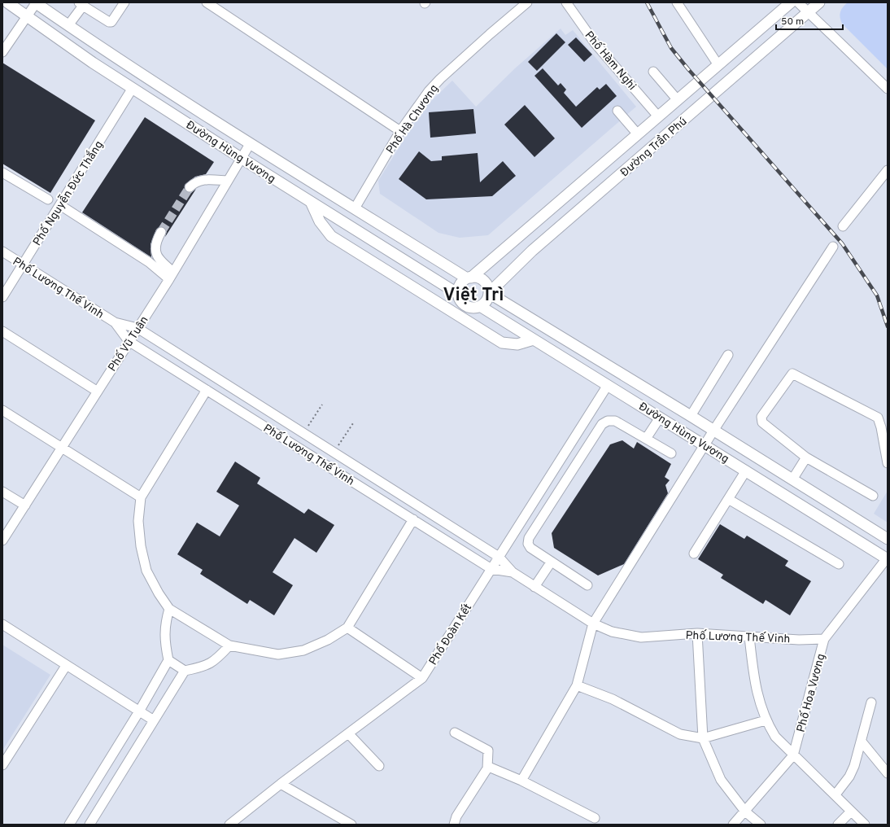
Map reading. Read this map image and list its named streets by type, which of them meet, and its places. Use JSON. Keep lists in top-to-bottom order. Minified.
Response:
{"streets":{"main road":["Đường Trần Phú","Đường Hùng Vương"],"street":["Phố Hàm Nghi","Phố Hà Chương","Phố Nguyễn Đức Thắng","Phố Lương Thế Vinh","Phố Vũ Tuân","Phố Đoàn Kết","Phố Hoa Vương"]},"crossings":[["Phố Hàm Nghi","Đường Trần Phú"],["Phố Hà Chương","Đường Hùng Vương"],["Đường Trần Phú","Đường Hùng Vương"],["Đường Hùng Vương","Phố Nguyễn Đức Thắng"],["Đường Hùng Vương","Phố Vũ Tuân"],["Đường Hùng Vương","Phố Đoàn Kết"],["Đường Hùng Vương","Phố Hoa Vương"],["Phố Nguyễn Đức Thắng","Phố Lương Thế Vinh"],["Phố Lương Thế Vinh","Phố Vũ Tuân"],["Phố Lương Thế Vinh","Phố Đoàn Kết"],["Phố Lương Thế Vinh","Phố Hoa Vương"]],"districts":["Việt Trì"],"scale_bar":"50 m"}
